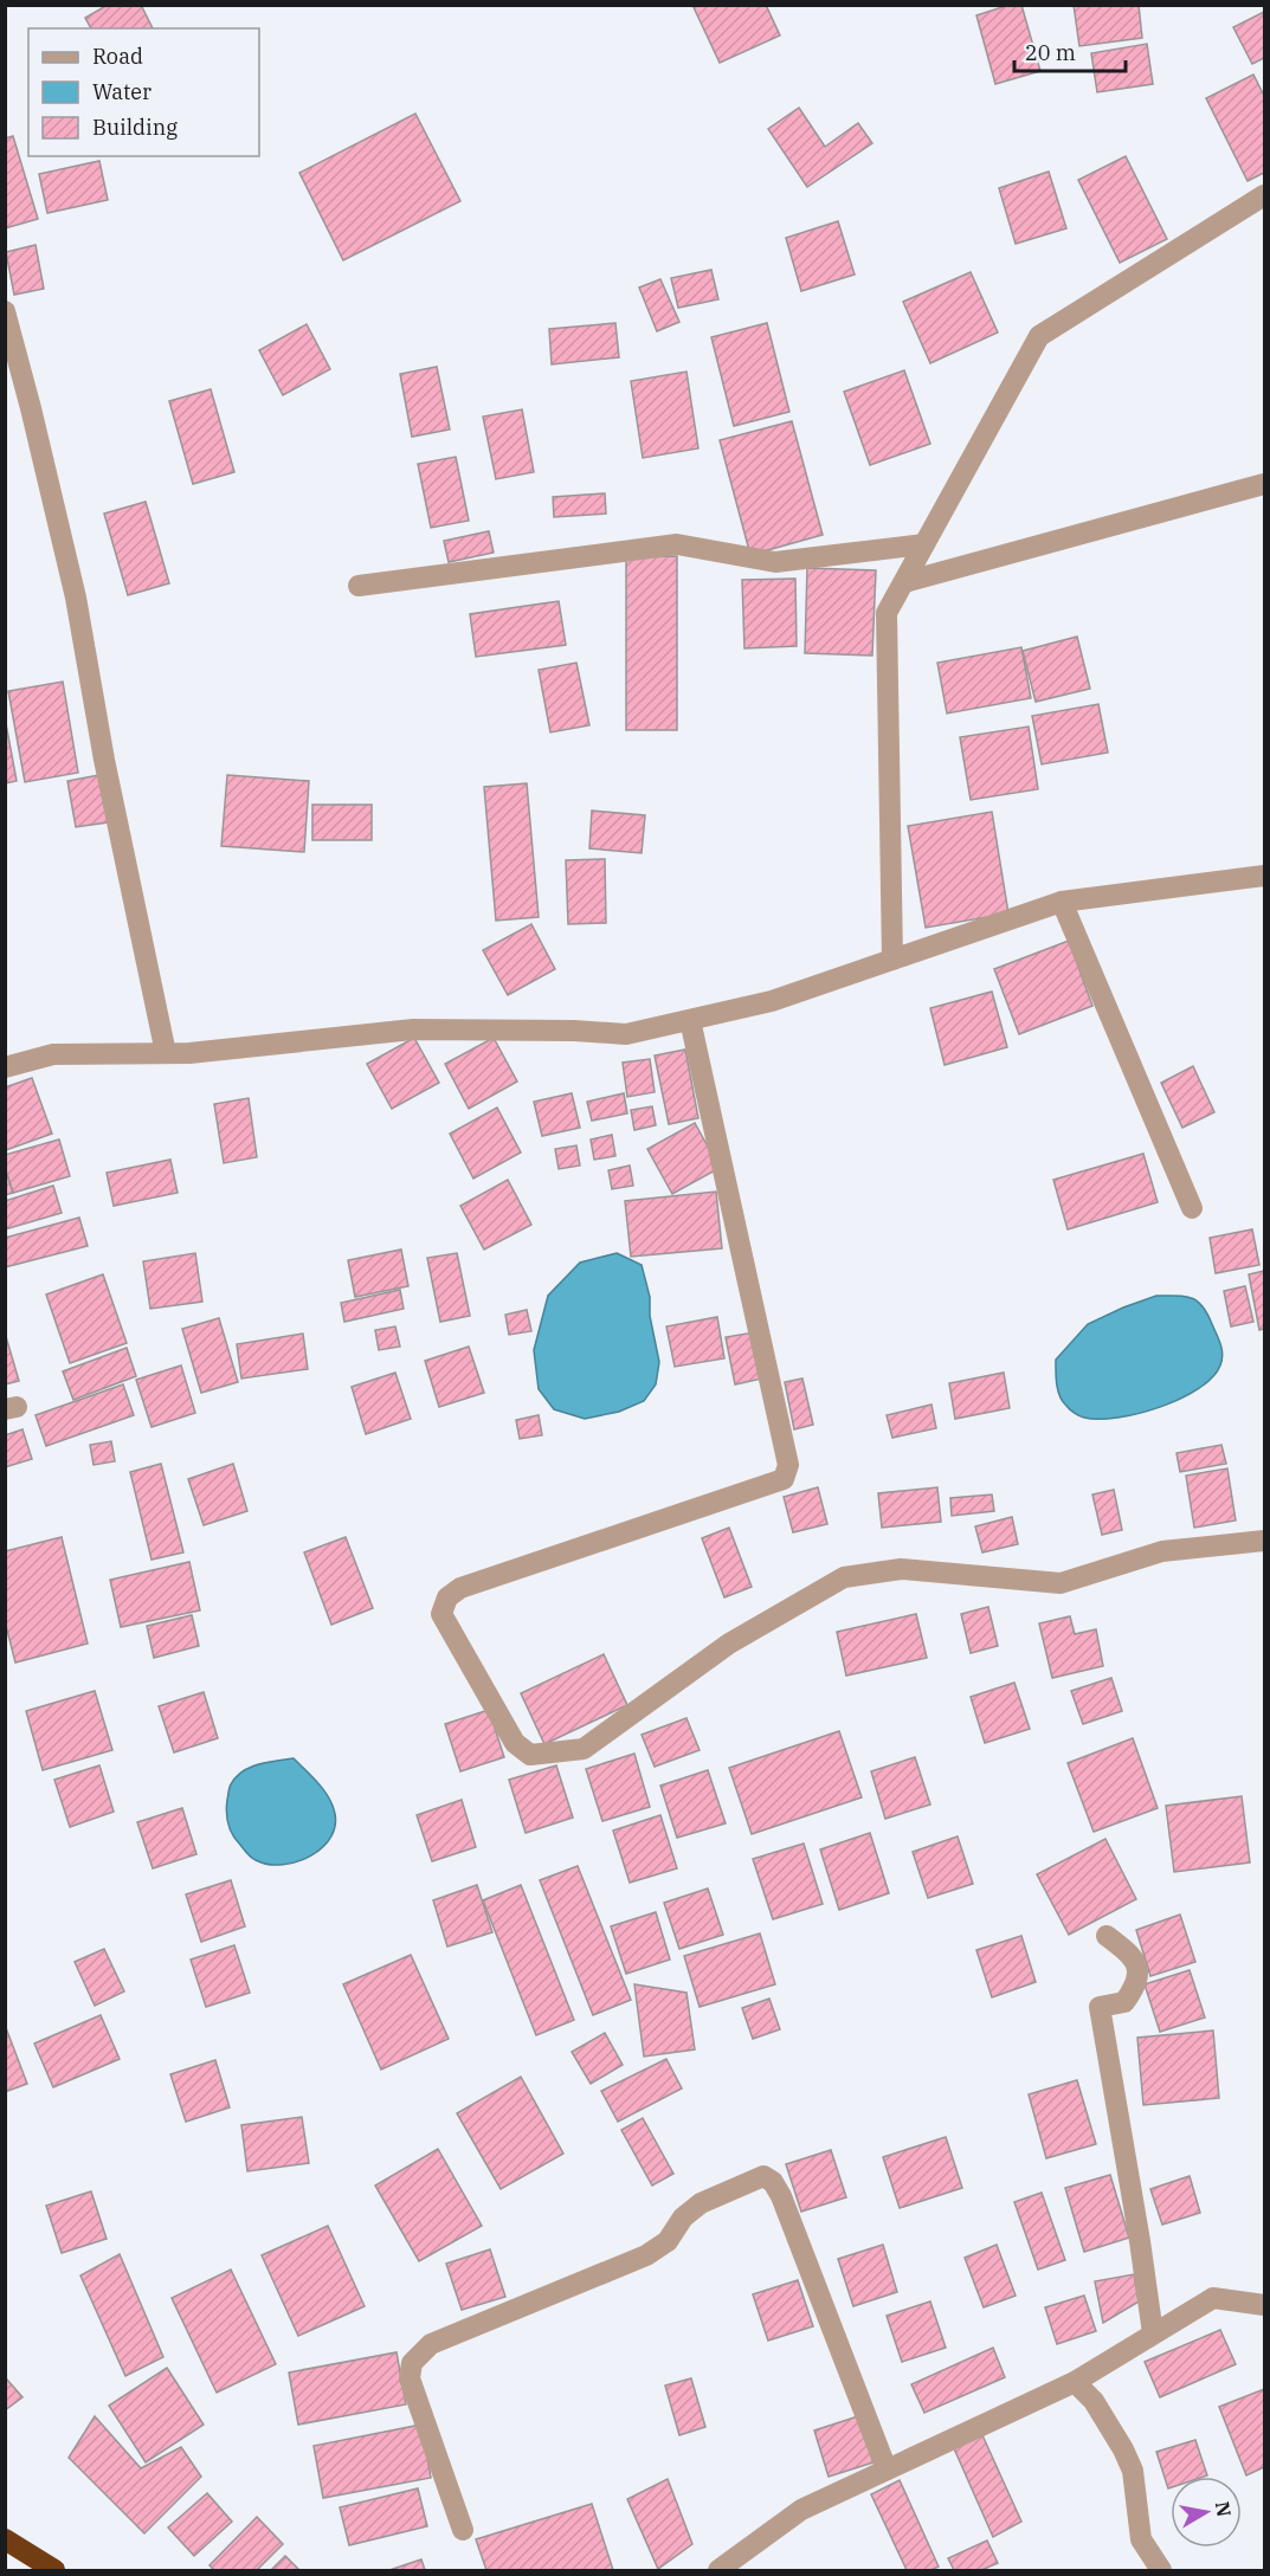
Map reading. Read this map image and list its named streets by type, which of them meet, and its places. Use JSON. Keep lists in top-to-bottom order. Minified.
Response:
{"legend":["Road","Water","Building"],"scale_bar":"20 m","north":"right"}
